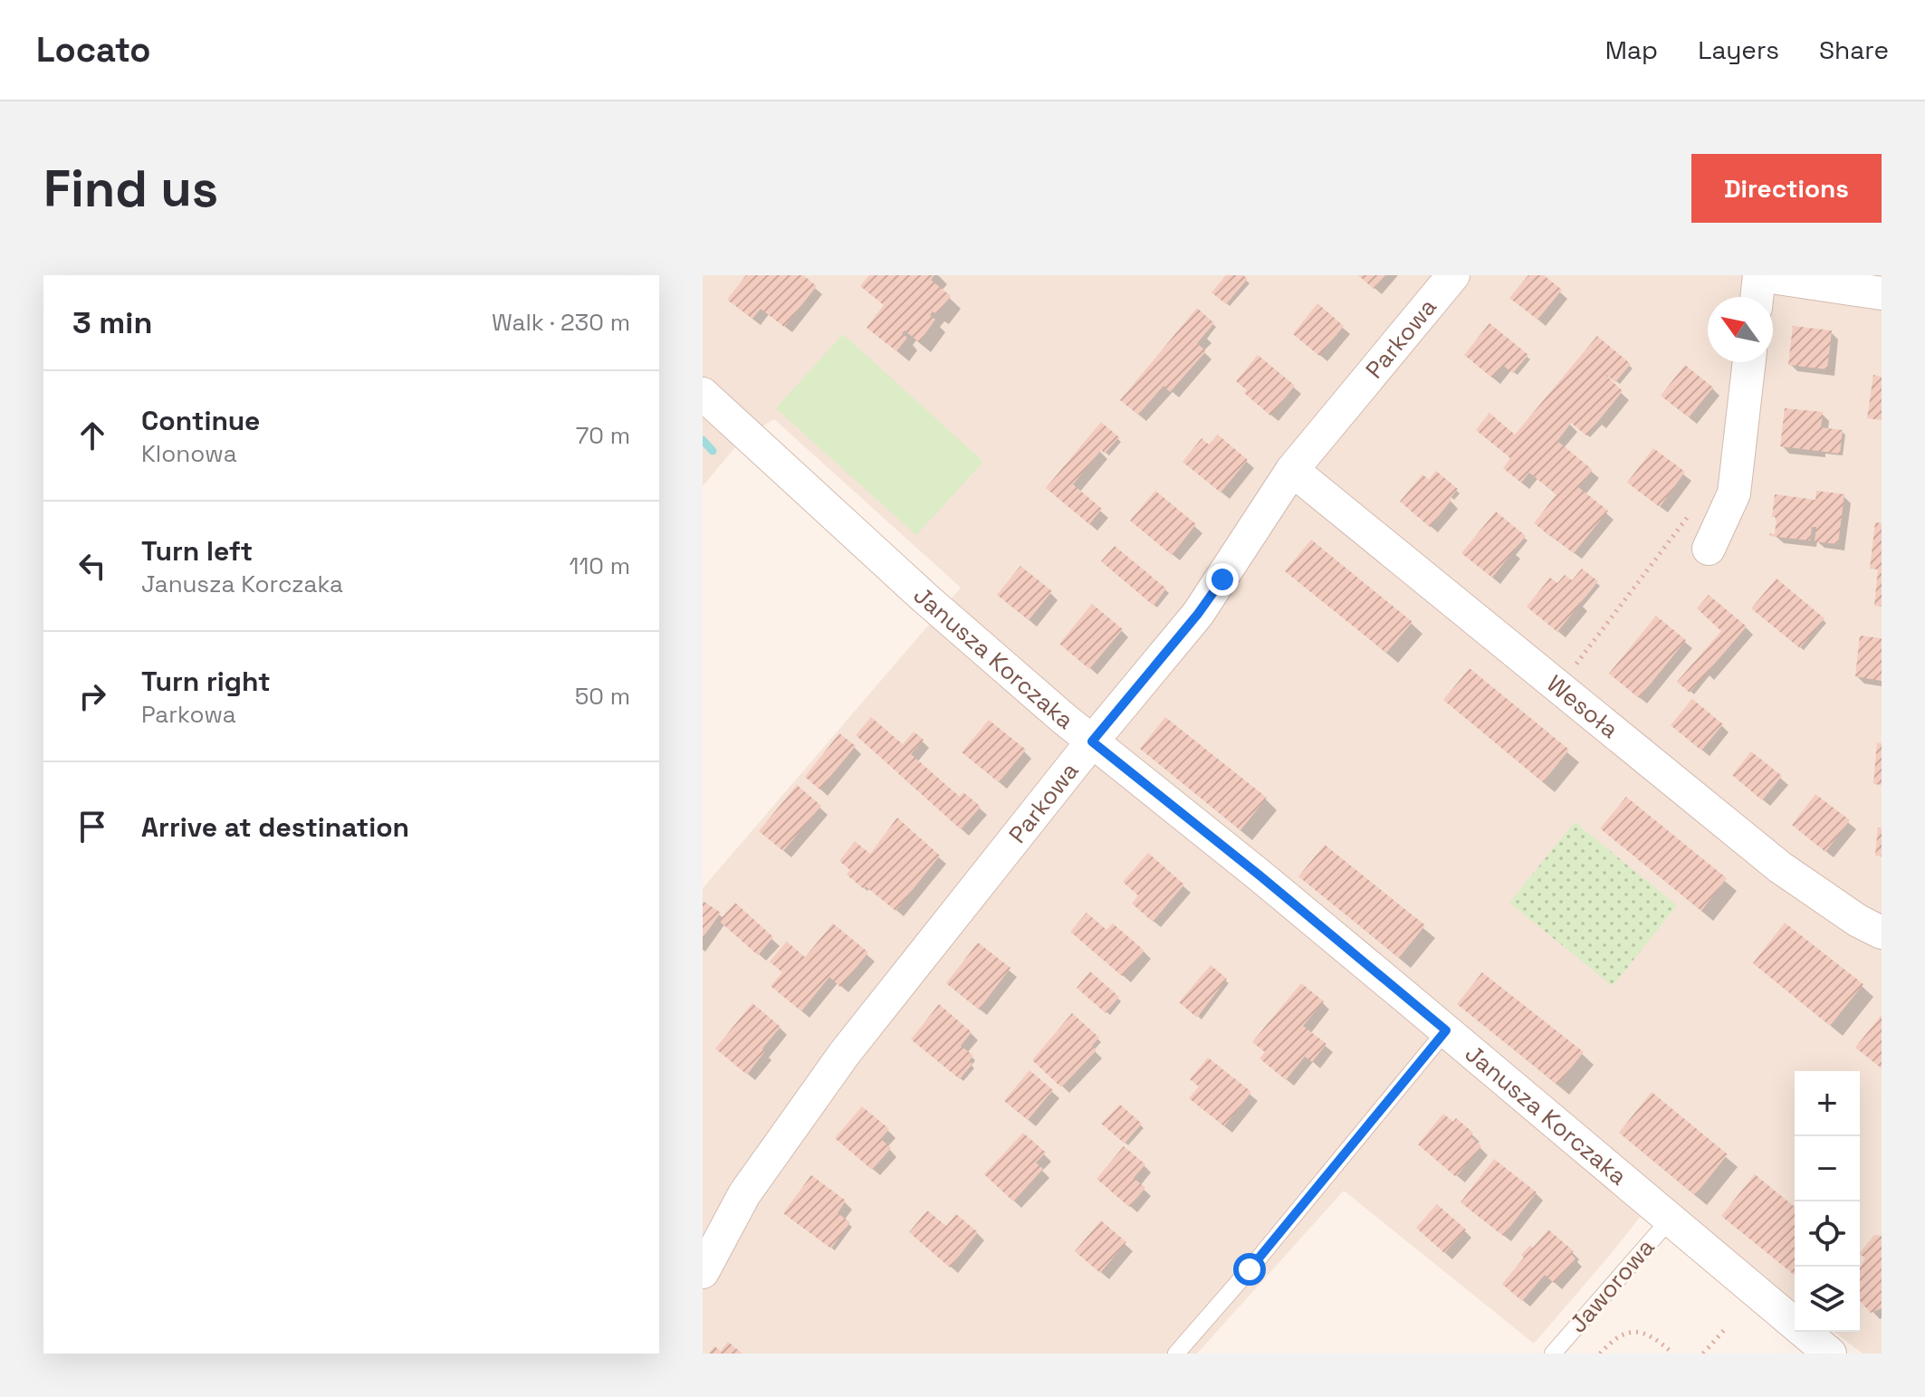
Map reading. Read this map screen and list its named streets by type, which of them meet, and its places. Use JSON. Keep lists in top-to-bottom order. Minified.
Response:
{"streets":{"street":["Parkowa","Janusza Korczaka","Wesoła"],"lane":["Jaworowa"]},"crossings":[["Parkowa","Janusza Korczaka"],["Parkowa","Wesoła"],["Janusza Korczaka","Jaworowa"]],"north":"top left","page":{"header":"Locato","nav":["Map","Layers","Share"],"buttons":"Directions","title":"Find us","heading":["3 min","Walk · 230 m"],"list":[["Continue","Klonowa","70 m"],["Turn left","Janusza Korczaka","110 m"],["Turn right","Parkowa","50 m"],"Arrive at destination"],"map_buttons":["+","−"]}}
